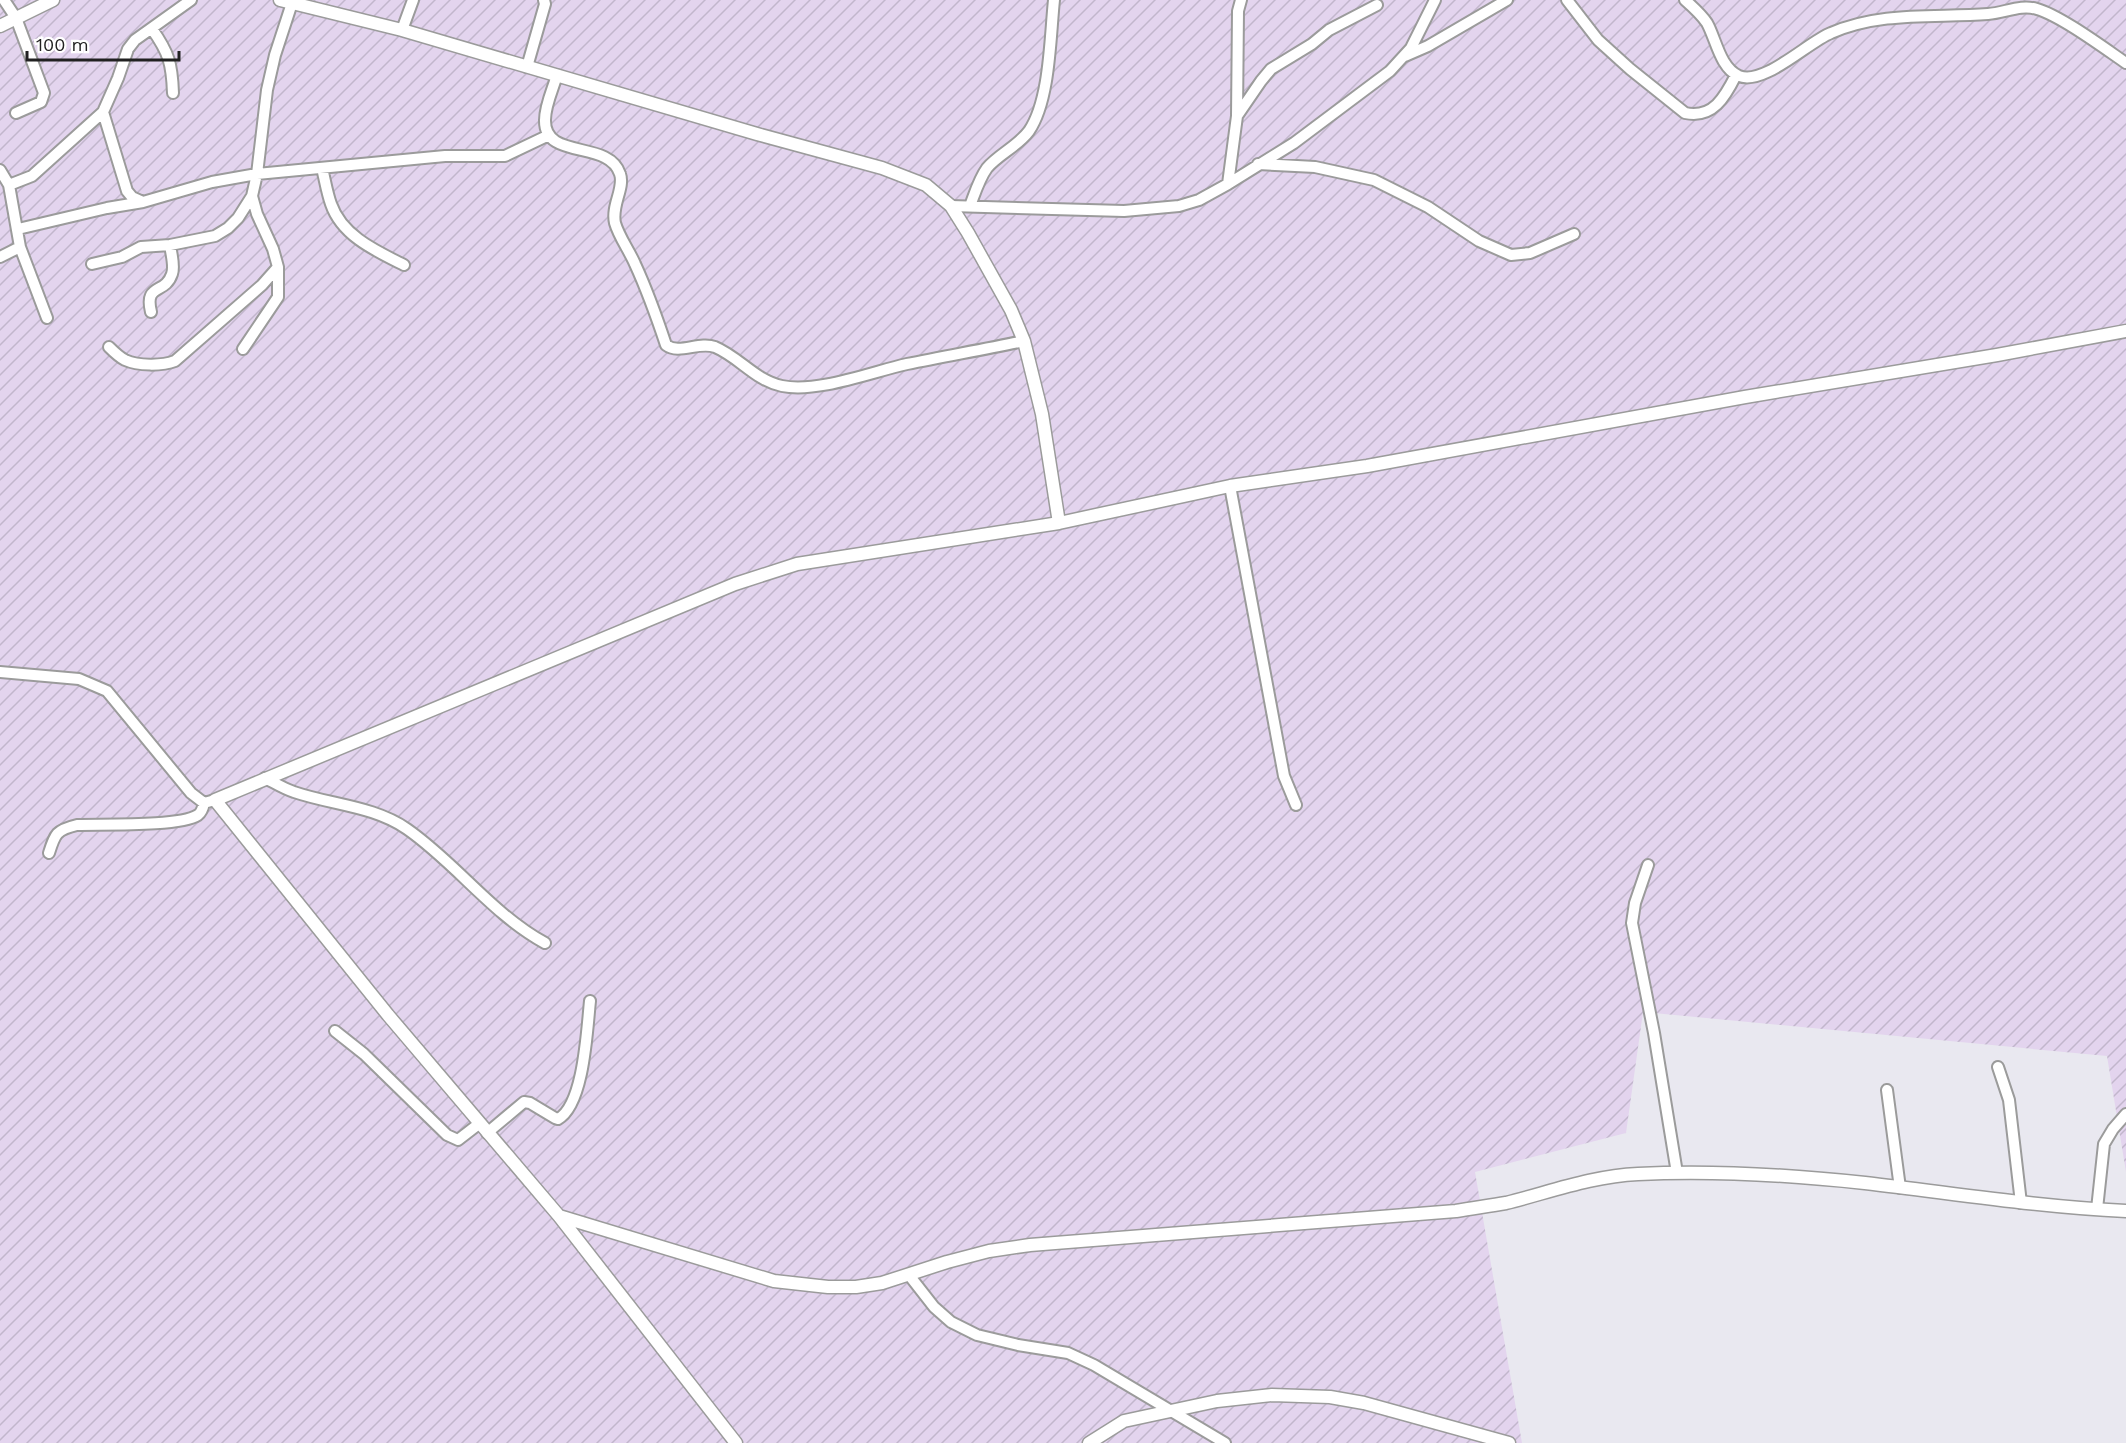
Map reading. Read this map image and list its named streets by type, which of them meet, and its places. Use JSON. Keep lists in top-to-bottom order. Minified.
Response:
{"scale_bar":"100 m"}
